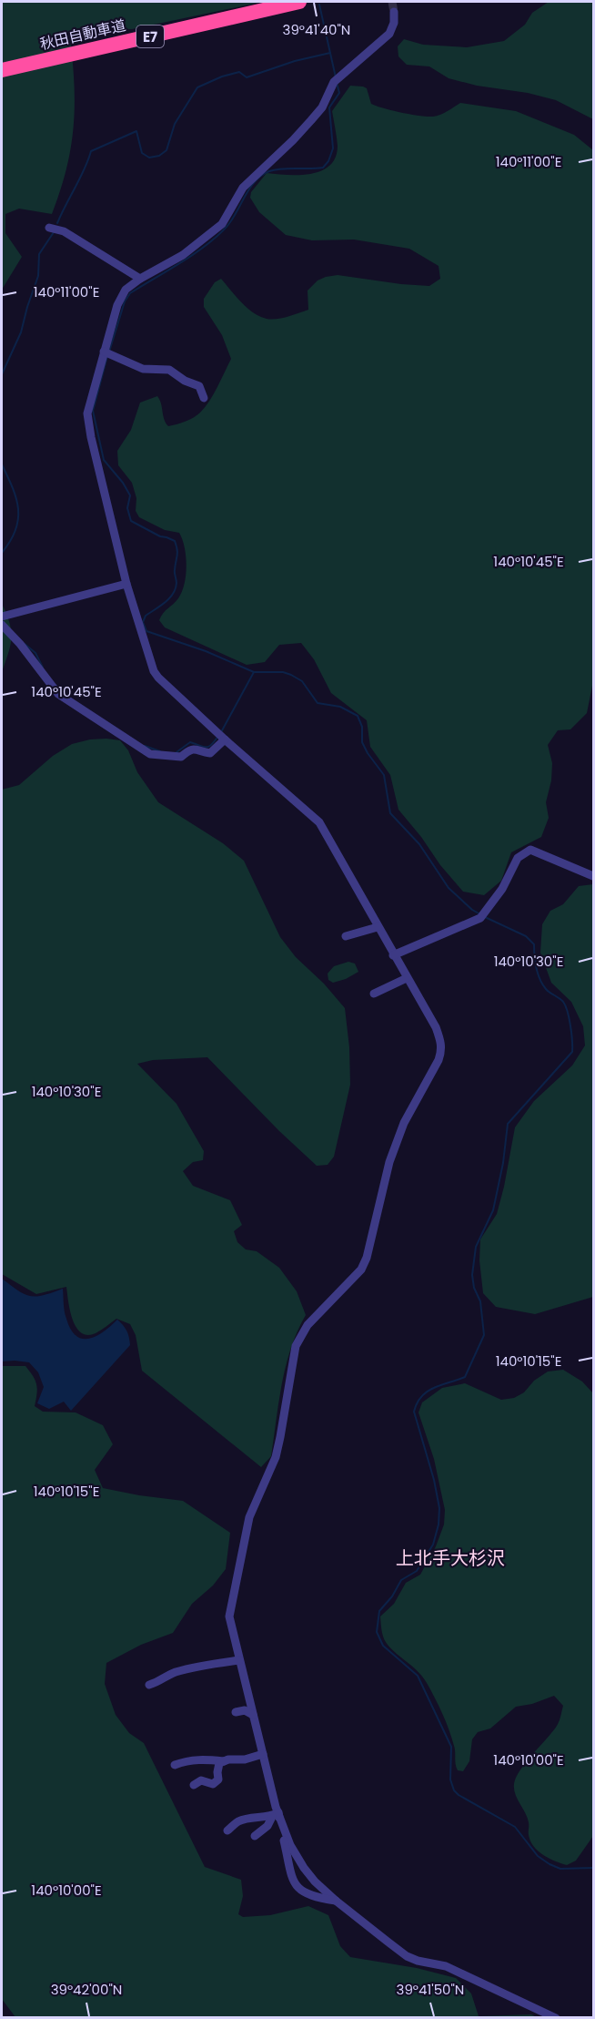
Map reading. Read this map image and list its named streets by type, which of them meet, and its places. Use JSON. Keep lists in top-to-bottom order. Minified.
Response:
{"streets":{"highway":["秋田自動車道","E7"]},"districts":["上北手大杉沢"],"coordinates":["39°41'40\"N","140°11'00\"E","140°10'45\"E","140°10'30\"E","140°10'15\"E","140°10'00\"E","39°42'00\"N","39°41'50\"N"]}
